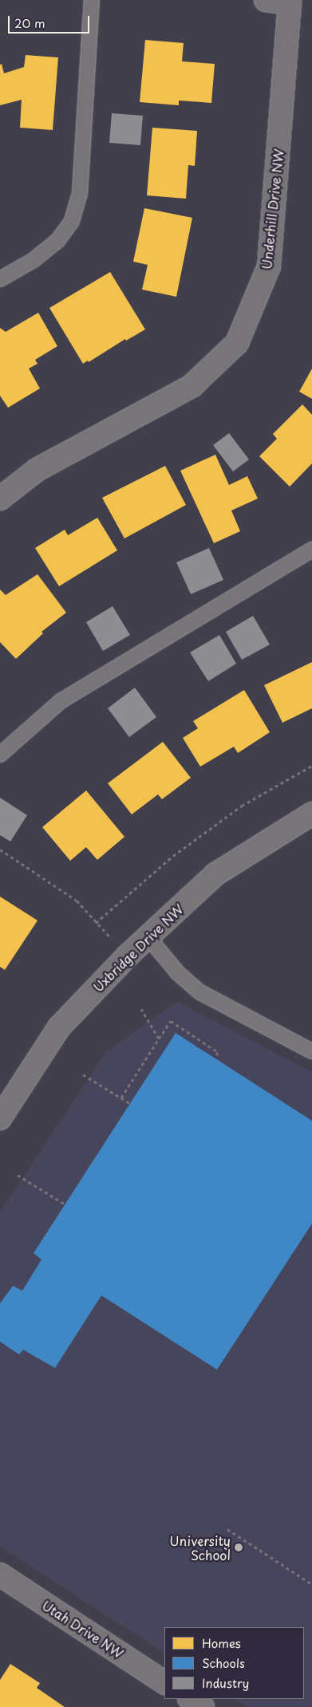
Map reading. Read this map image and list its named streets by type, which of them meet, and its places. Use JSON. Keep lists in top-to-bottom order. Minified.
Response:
{"streets":{"street":["Underhill Drive NW","Uxbridge Drive NW","Utah Drive NW"]},"places":["University School"],"legend":["Homes","Schools","Industry"],"scale_bar":"20 m"}
